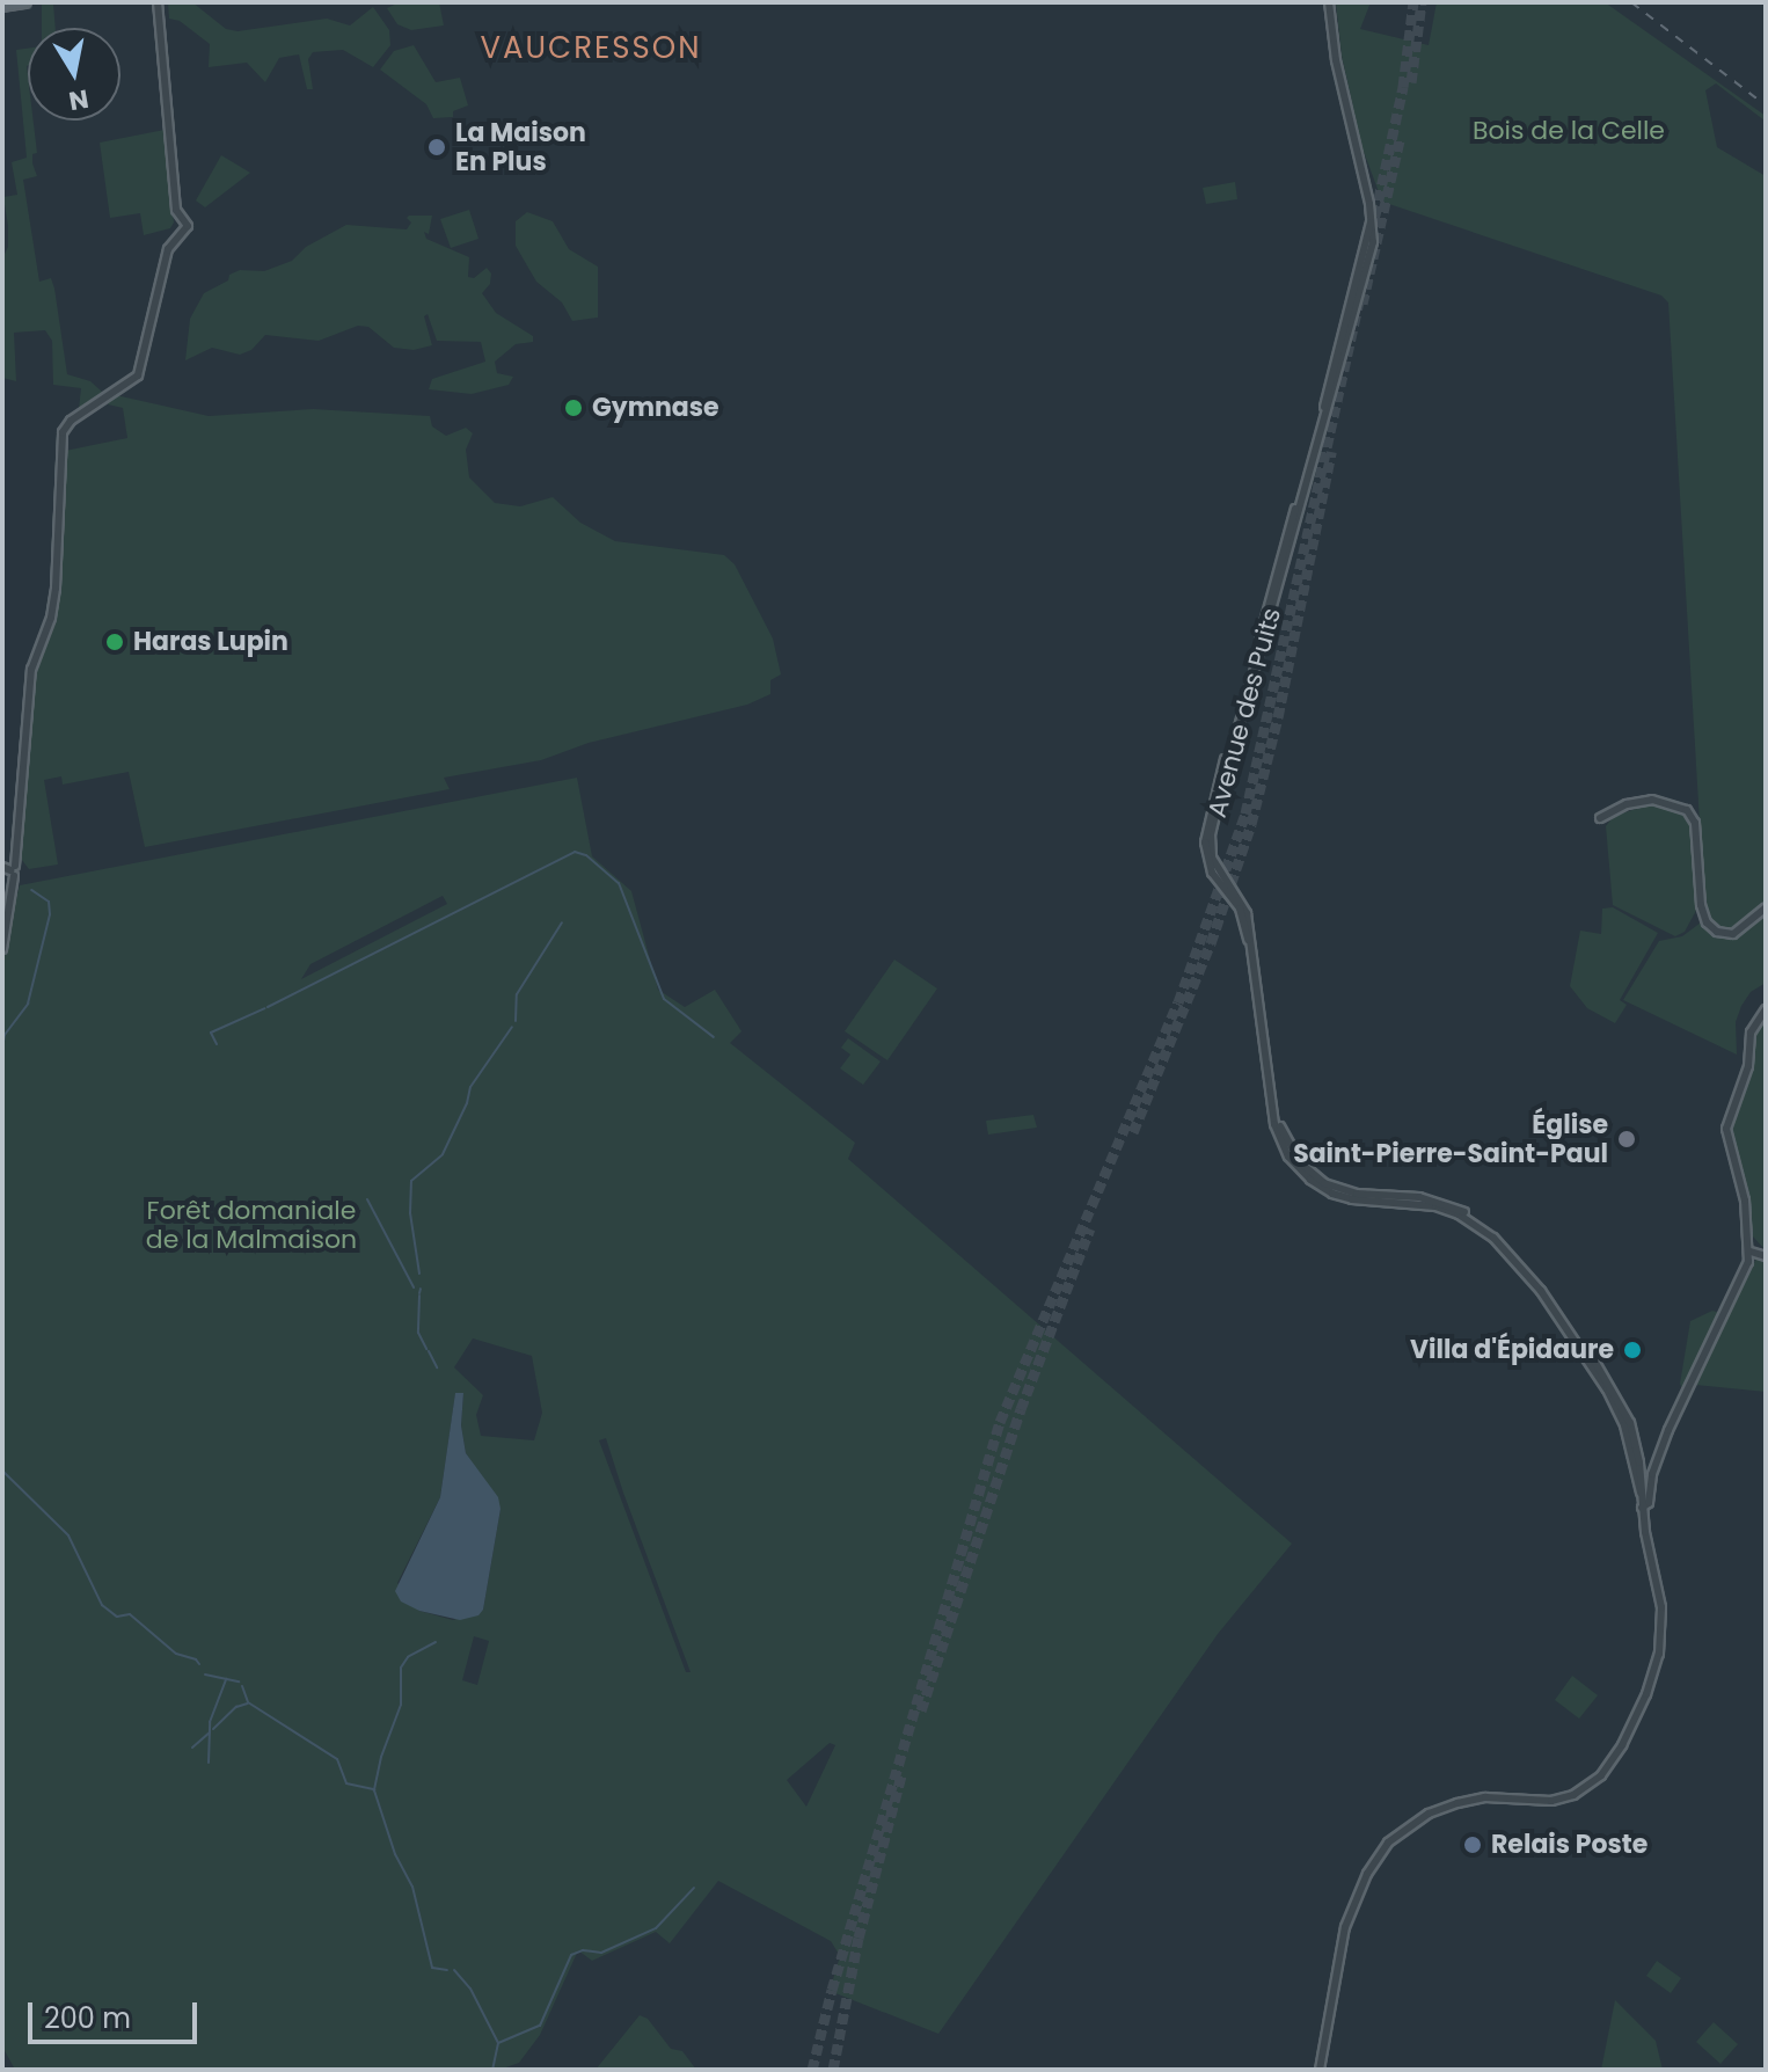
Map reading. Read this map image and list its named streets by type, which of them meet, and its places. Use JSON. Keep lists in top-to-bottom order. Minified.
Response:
{"streets":{"street":["Avenue des Puits"]},"districts":["VAUCRESSON"],"parks":["Bois de la Celle","Forêt domaniale de la Malmaison"],"places":["La Maison En Plus","Gymnase","Haras Lupin","Église Saint-Pierre-Saint-Paul","Villa d'Épidaure","Relais Poste"],"scale_bar":"200 m","north":"bottom"}
